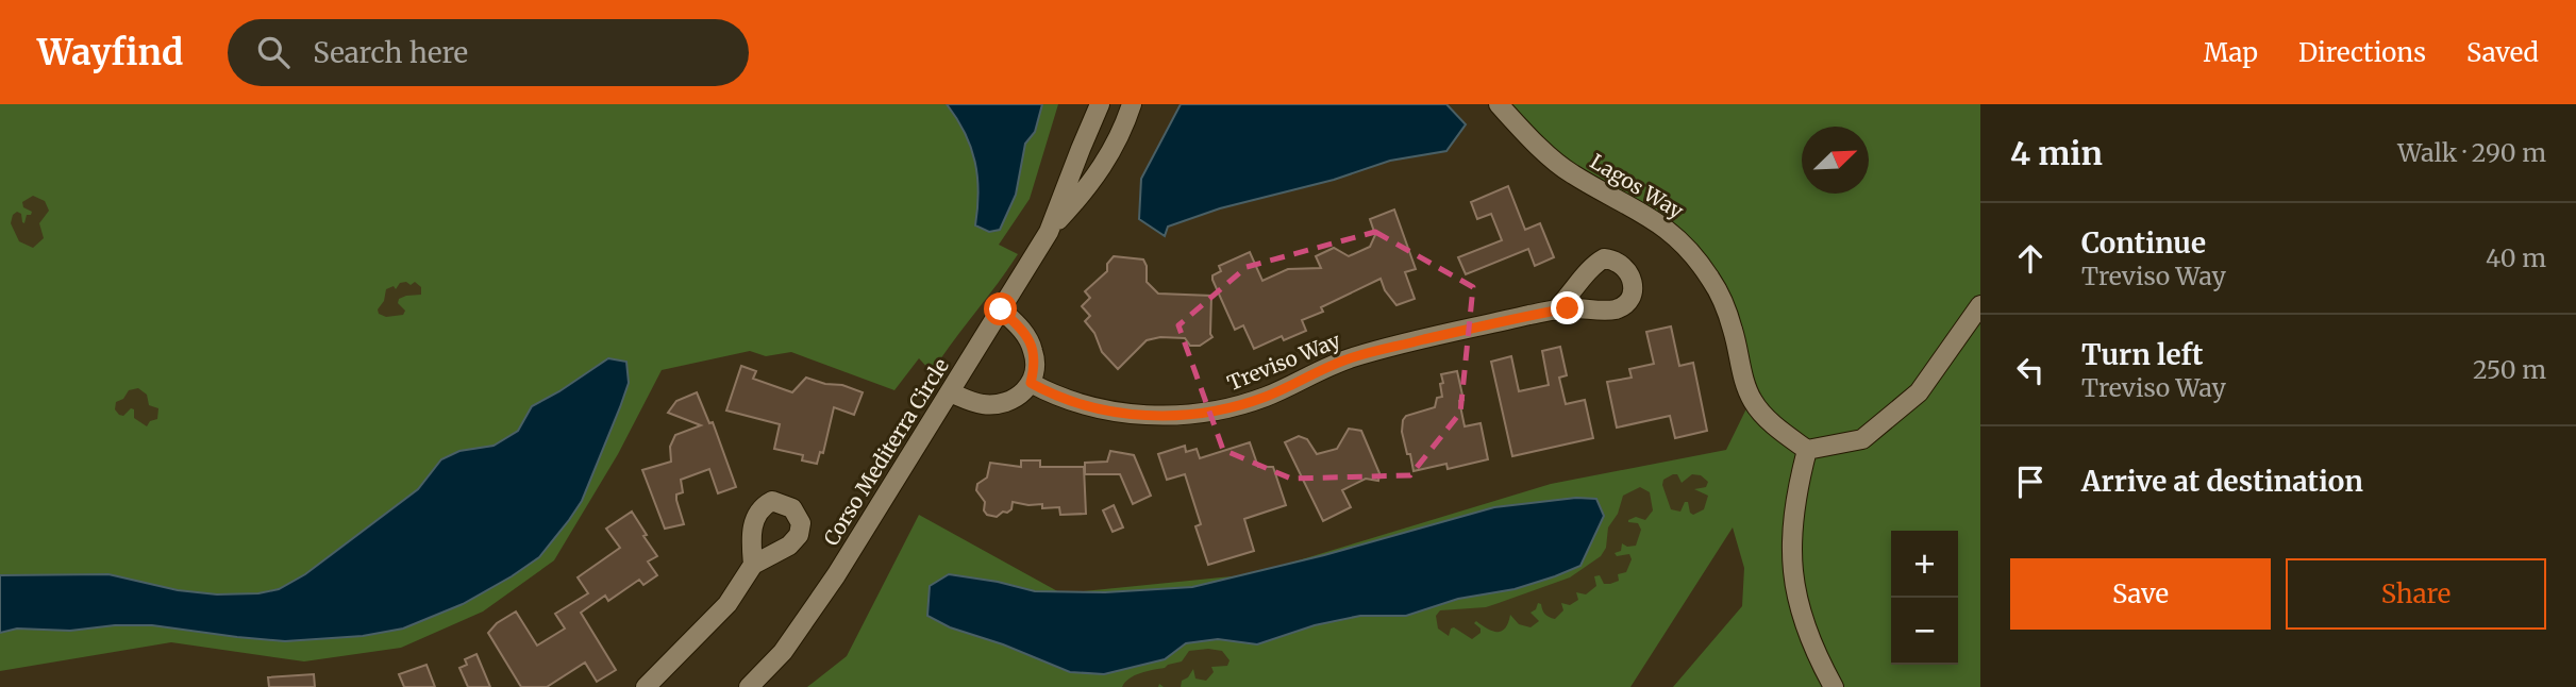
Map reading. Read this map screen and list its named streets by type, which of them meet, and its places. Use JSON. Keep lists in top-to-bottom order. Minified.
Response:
{"streets":{"street":["Lagos Way","Treviso Way","Corso Mediterra Circle"]},"north":"top right","page":{"header":"Wayfind","search":"Search here","nav":["Map","Directions","Saved"],"heading":["4 min","Walk · 290 m"],"list":[["Continue","Treviso Way","40 m"],["Turn left","Treviso Way","250 m"],"Arrive at destination"],"map_buttons":["+","−"],"buttons":["Save","Share"]}}
